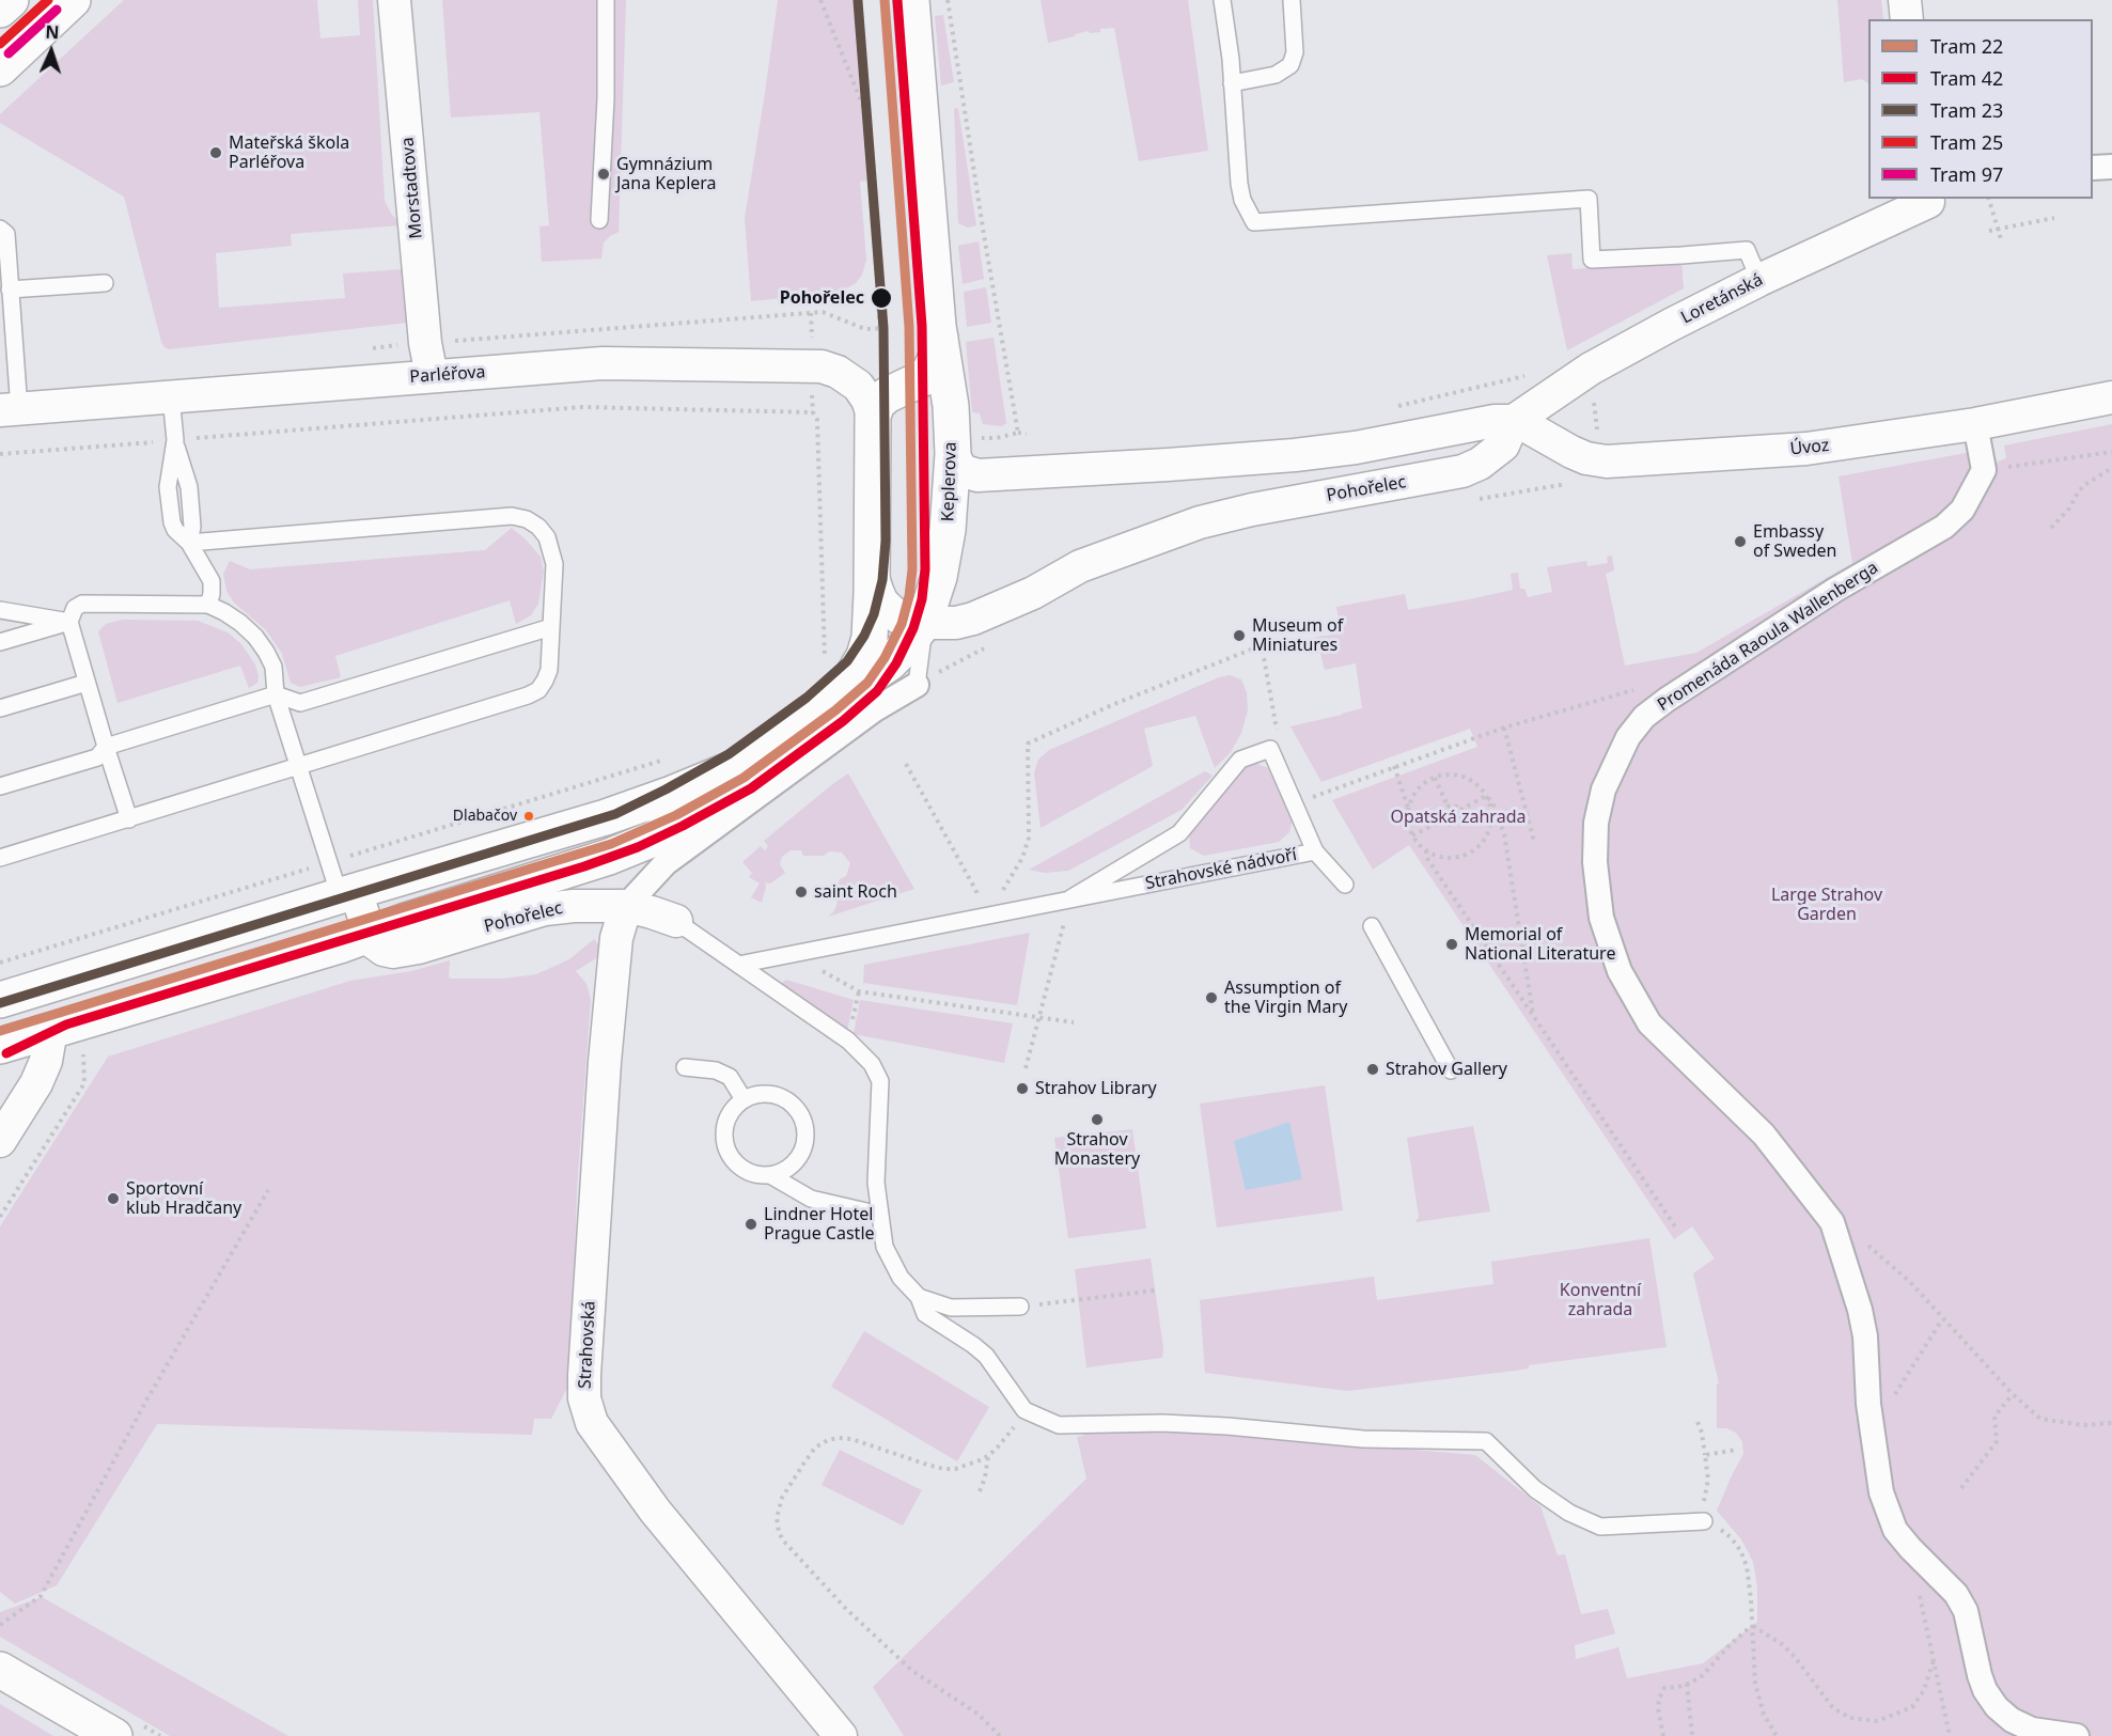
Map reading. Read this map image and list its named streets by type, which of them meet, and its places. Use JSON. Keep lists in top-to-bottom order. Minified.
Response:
{"streets":{"main road":["Keplerova"],"street":["Morstadtova","Loretánská","Parléřova","Úvoz","Pohořelec","Promenáda Raoula Wallenberga","Strahovská"],"lane":["Strahovské nádvoří"]},"crossings":[["Morstadtova","Parléřova"],["Loretánská","Úvoz"],["Loretánská","Pohořelec"],["Parléřova","Keplerova"],["Úvoz","Pohořelec"],["Keplerova","Pohořelec"],["Pohořelec","Strahovská"]],"parks":["Opatská zahrada","Large Strahov Garden","Konventní zahrada"],"places":["Mateřská škola Parléřova","Gymnázium Jana Keplera","Pohořelec","Embassy of Sweden","Museum of Miniatures","Dlabačov","saint Roch","Memorial of National Literature","Assumption of the Virgin Mary","Strahov Gallery","Strahov Library","Strahov Monastery","Sportovní klub Hradčany","Lindner Hotel Prague Castle"],"lines":["tram line 22","tram line 42","tram line 25","tram line 23","tram line 97"],"legend":["Tram 22","Tram 42","Tram 23","Tram 25","Tram 97"],"north":"top"}
